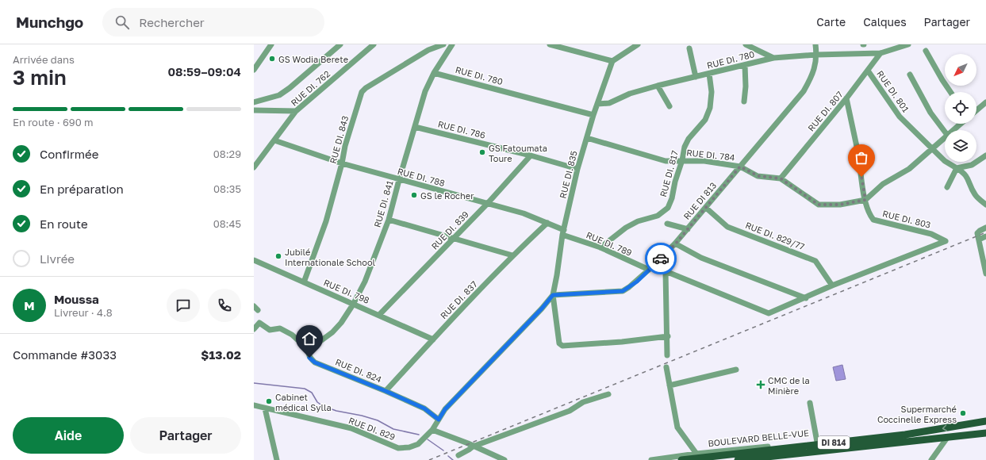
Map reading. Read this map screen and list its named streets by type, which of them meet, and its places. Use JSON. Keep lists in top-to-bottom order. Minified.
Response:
{"streets":{"main road":["BOULEVARD BELLE-VUE","DI 814"],"street":["RUE DI. 780","RUE DI. 762","RUE DI. 801","RUE DI. 807","RUE DI. 786","RUE DI. 843","RUE DI. 784","RUE DI. 817","RUE DI. 835","RUE DI. 788","RUE DI 813","RUE DI. 841","RUE DI. 803","RUE DI. 839","RUE DI. 829/77","RUE DI. 789","RUE DI. 798","RUE DI. 837","RUE DI. 824","RUE DI. 829"]},"crossings":[["RUE DI. 780","RUE DI. 807"],["RUE DI. 780","RUE DI. 817"],["RUE DI. 780","RUE DI. 835"],["RUE DI. 780","RUE DI 813"],["RUE DI. 780","RUE DI. 841"],["RUE DI. 762","RUE DI. 788"],["RUE DI. 801","RUE DI. 807"],["RUE DI. 807","RUE DI. 784"],["RUE DI. 807","RUE DI. 803"],["RUE DI. 786","RUE DI. 835"],["RUE DI. 786","RUE DI. 841"],["RUE DI. 786","RUE DI. 839"],["RUE DI. 843","RUE DI. 788"],["RUE DI. 843","RUE DI. 798"],["RUE DI. 784","RUE DI. 817"],["RUE DI. 784","RUE DI. 835"],["RUE DI. 784","RUE DI 813"],["RUE DI. 784","RUE DI. 803"],["RUE DI. 817","RUE DI. 789"],["RUE DI. 835","RUE DI. 788"],["RUE DI. 835","RUE DI 813"],["RUE DI. 835","RUE DI. 789"],["RUE DI. 835","RUE DI. 829"],["RUE DI. 788","RUE DI. 841"],["RUE DI. 788","RUE DI. 839"],["RUE DI. 788","RUE DI. 789"],["RUE DI. 788","RUE DI. 837"],["RUE DI 813","RUE DI. 829/77"],["RUE DI 813","RUE DI. 789"],["RUE DI 813","RUE DI. 829"],["RUE DI. 841","RUE DI. 798"],["RUE DI. 841","RUE DI. 824"],["RUE DI. 803","RUE DI. 829/77"],["RUE DI. 839","RUE DI. 798"],["RUE DI. 798","RUE DI. 837"],["RUE DI. 837","RUE DI. 824"],["RUE DI. 824","RUE DI. 829"]],"places":{"other":["GS Wodia Berete","GS Fatoumata Toure","GS le Rocher","Jubilé Internationale School","Cabinet médical Sylla","Supermarché Coccinelle Express"],"health":["CMC de la Minière"]},"north":"bottom left","page":{"header":"Munchgo","search":"Rechercher","nav":["Carte","Calques","Partager"],"heading":["3 min","Arrivée dans","08:59–09:04"],"panel":["Moussa","Livreur · 4.8","Commande #3033","$13.02"],"bar":"En route · 690 m","list":[["Confirmée","08:29"],["En préparation","08:35"],["En route","08:45"],"Livrée"],"round":"M","buttons":["Aide","Partager"]}}
